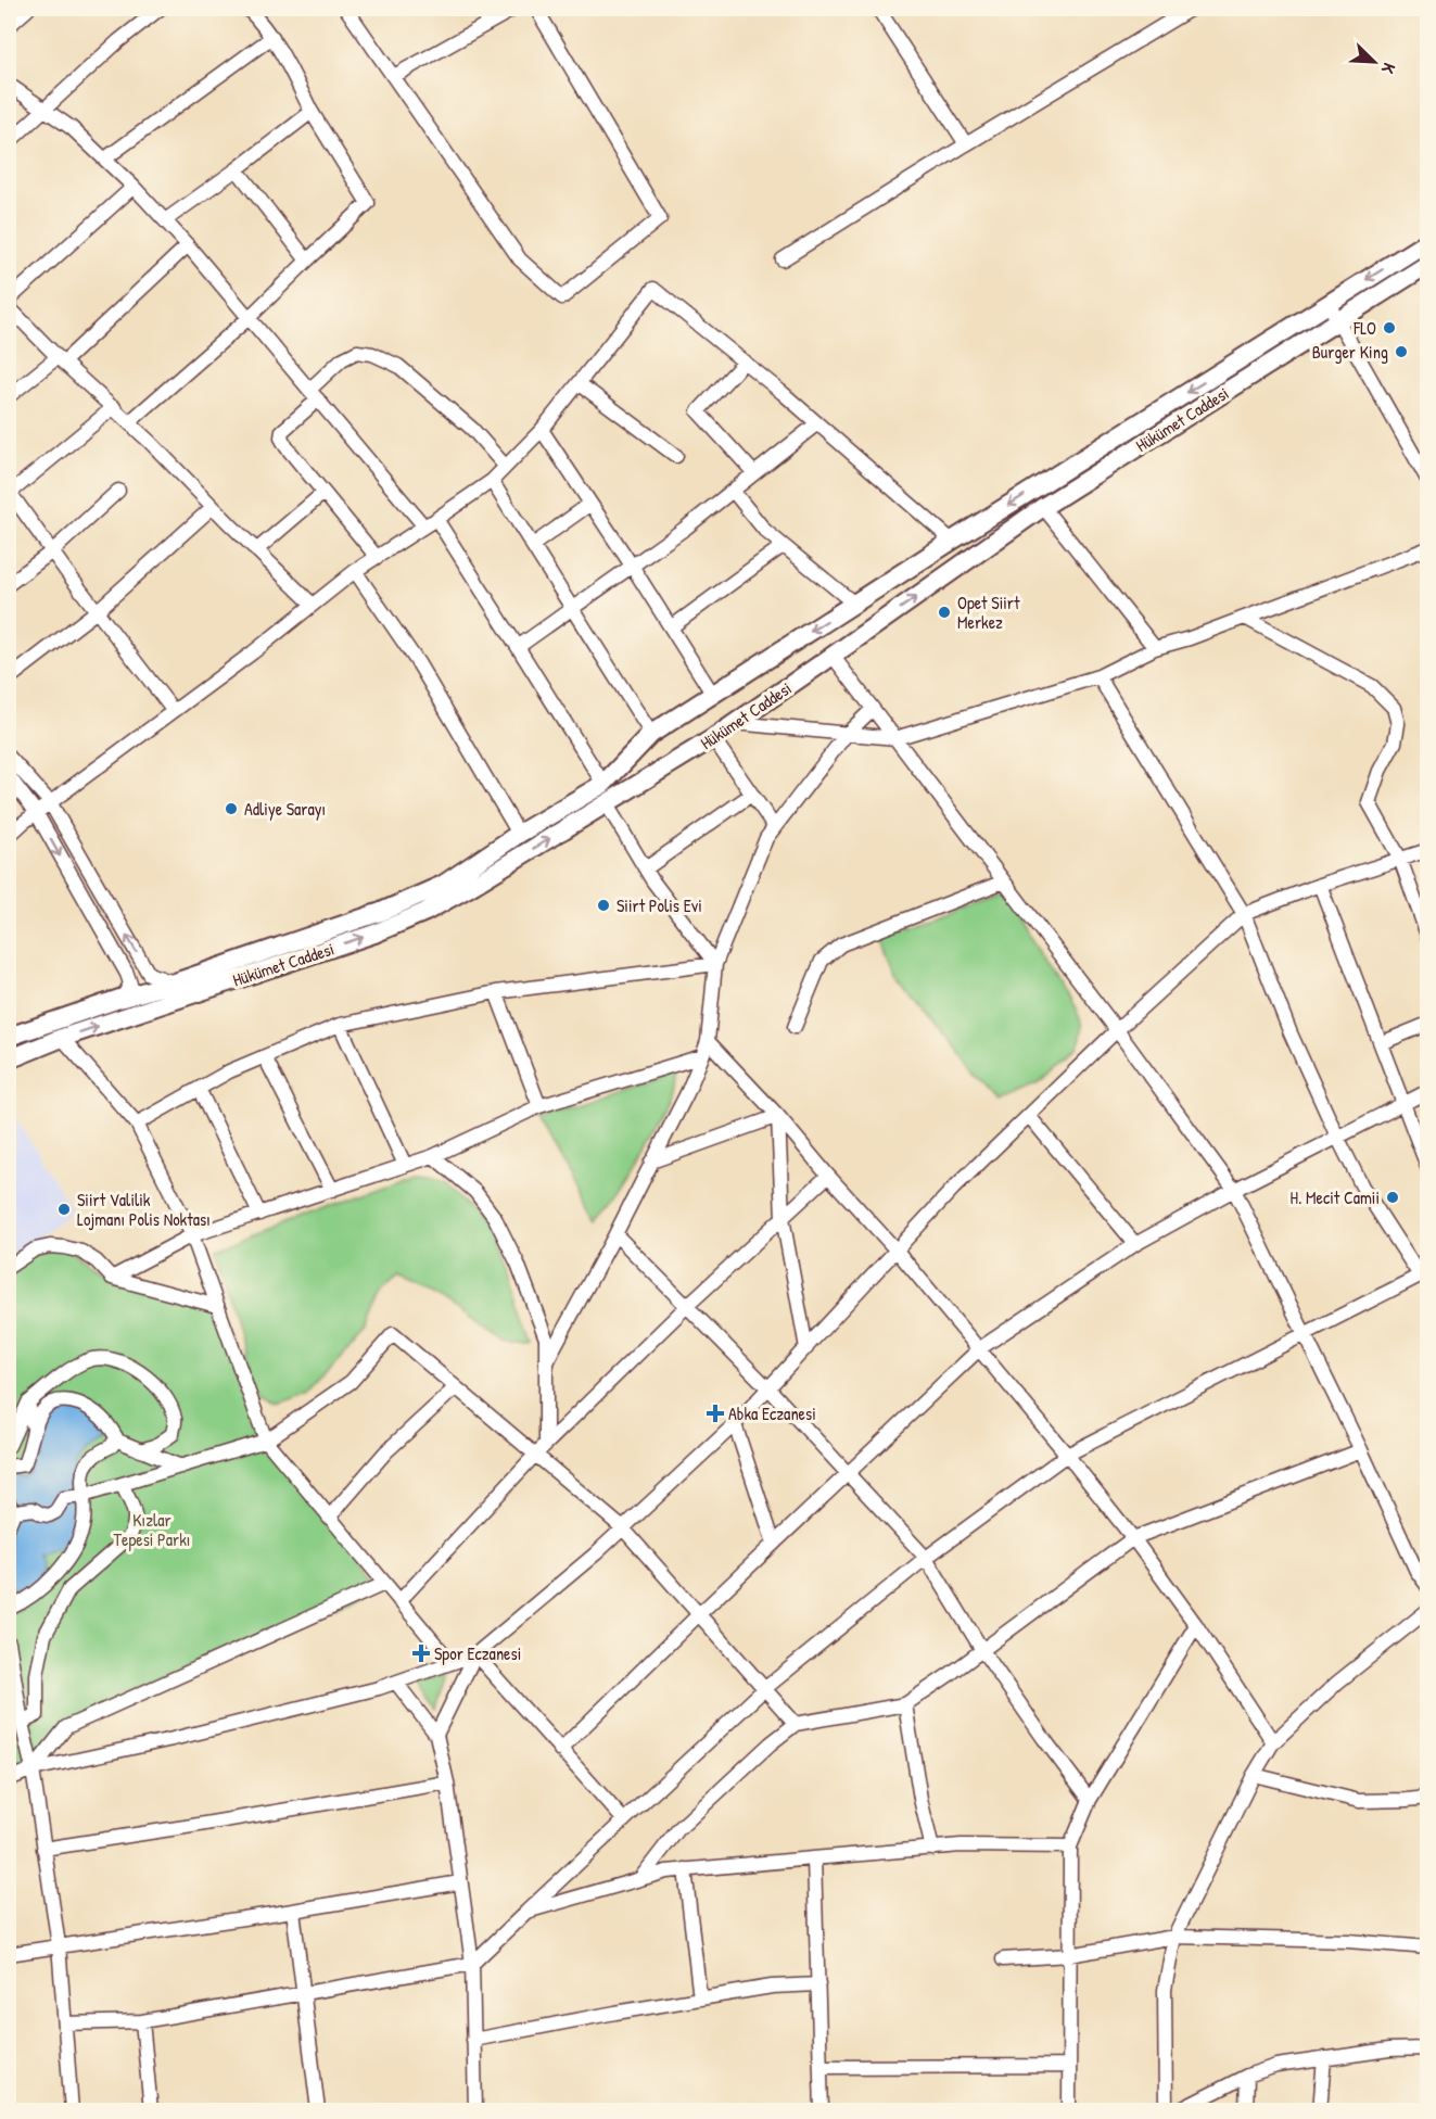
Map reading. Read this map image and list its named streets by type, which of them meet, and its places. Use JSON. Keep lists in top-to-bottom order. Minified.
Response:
{"streets":{"main road":["Hükümet Caddesi"]},"parks":["Kızlar Tepesi Parkı"],"places":{"other":["FLO","Burger King","Opet Siirt Merkez","Adliye Sarayı","Siirt Polis Evi","H. Mecit Camii","Siirt Valilik Lojmanı Polis Noktası"],"health":["Abka Eczanesi","Spor Eczanesi"]},"north":"bottom right"}
